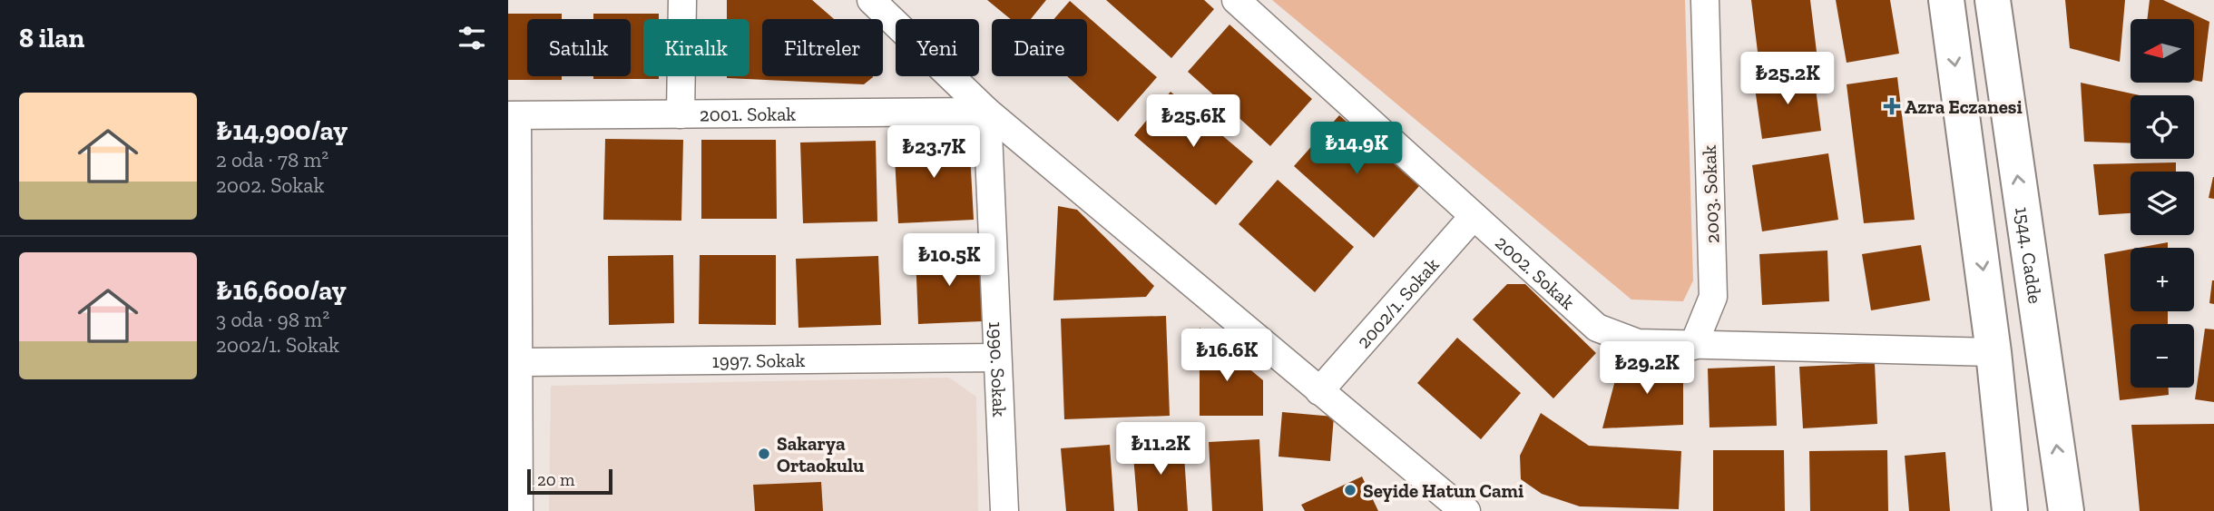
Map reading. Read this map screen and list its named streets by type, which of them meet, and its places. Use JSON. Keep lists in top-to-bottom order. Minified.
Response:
{"streets":{"main road":["1544. Cadde"],"street":["2001. Sokak","2003. Sokak","2002. Sokak","2002/1. Sokak","1997. Sokak","1990. Sokak"]},"crossings":[["2001. Sokak","1990. Sokak"],["2003. Sokak","2002. Sokak"],["2002. Sokak","2002/1. Sokak"],["1997. Sokak","1990. Sokak"]],"places":{"health":["Azra Eczanesi"],"other":["Sakarya Ortaokulu","Seyide Hatun Cami"]},"scale_bar":"20 m","north":"left","page":{"heading":"8 ilan","map_buttons":["+","−"],"chip":["Satılık","Kiralık","Filtreler","Yeni","Daire"],"price":["₺25.2K","₺25.6K","₺14.9K","₺23.7K","₺10.5K","₺16.6K","₺29.2K","₺11.2K"],"list":[{"name":"₺14,900/ay","note":"2 oda · 78 m² · 2002. Sokak"},{"name":"₺16,600/ay","note":"3 oda · 98 m² · 2002/1. Sokak"}],"scale":"20 m"}}
